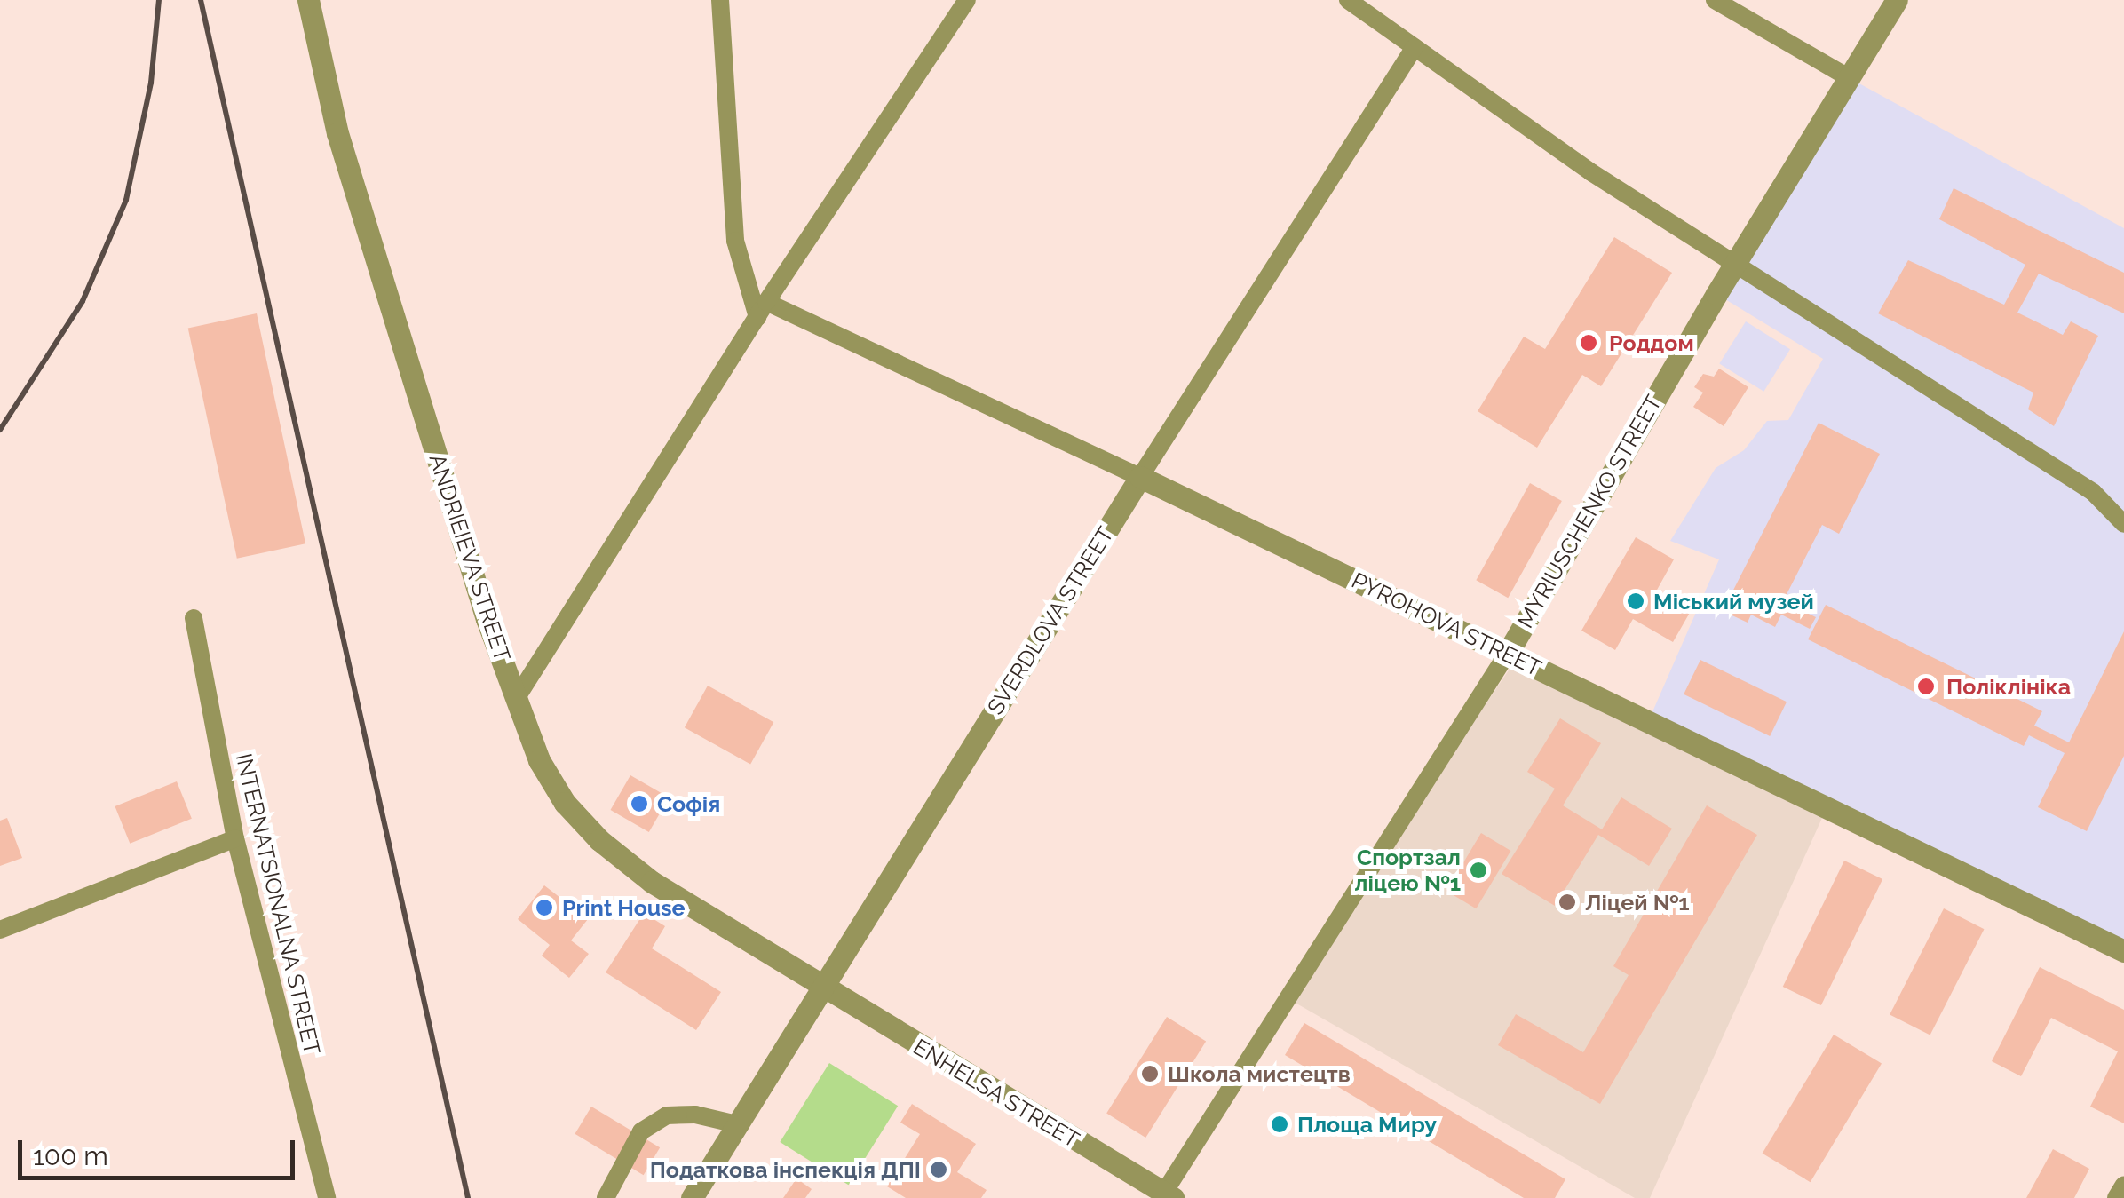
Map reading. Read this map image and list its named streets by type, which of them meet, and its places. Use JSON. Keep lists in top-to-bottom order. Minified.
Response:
{"streets":{"street":["MYRIUSCHENKO STREET","ANDRIEIEVA STREET","SVERDLOVA STREET","PYROHOVA STREET","INTERNATSIONALNA STREET","ENHELSA STREET"]},"crossings":[["MYRIUSCHENKO STREET","PYROHOVA STREET"],["MYRIUSCHENKO STREET","ENHELSA STREET"],["ANDRIEIEVA STREET","SVERDLOVA STREET"],["ANDRIEIEVA STREET","ENHELSA STREET"],["SVERDLOVA STREET","PYROHOVA STREET"],["SVERDLOVA STREET","ENHELSA STREET"]],"places":["Роддом","Міський музей","Поліклініка","Софія","Спортзал ліцею №1","Ліцей №1","Print House","Школа мистецтв","Площа Миру","Податкова інспекція ДПІ"],"scale_bar":"100 m"}
